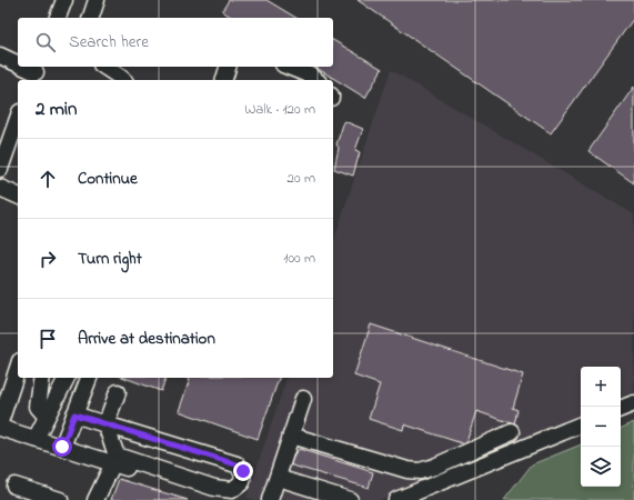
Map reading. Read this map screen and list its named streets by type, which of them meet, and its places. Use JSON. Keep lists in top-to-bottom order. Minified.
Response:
{"page":{"search":"Search here","heading":["2 min","Walk · 120 m"],"list":[["Continue","20 m"],["Turn right","100 m"],"Arrive at destination"],"map_buttons":["+","−"]}}
